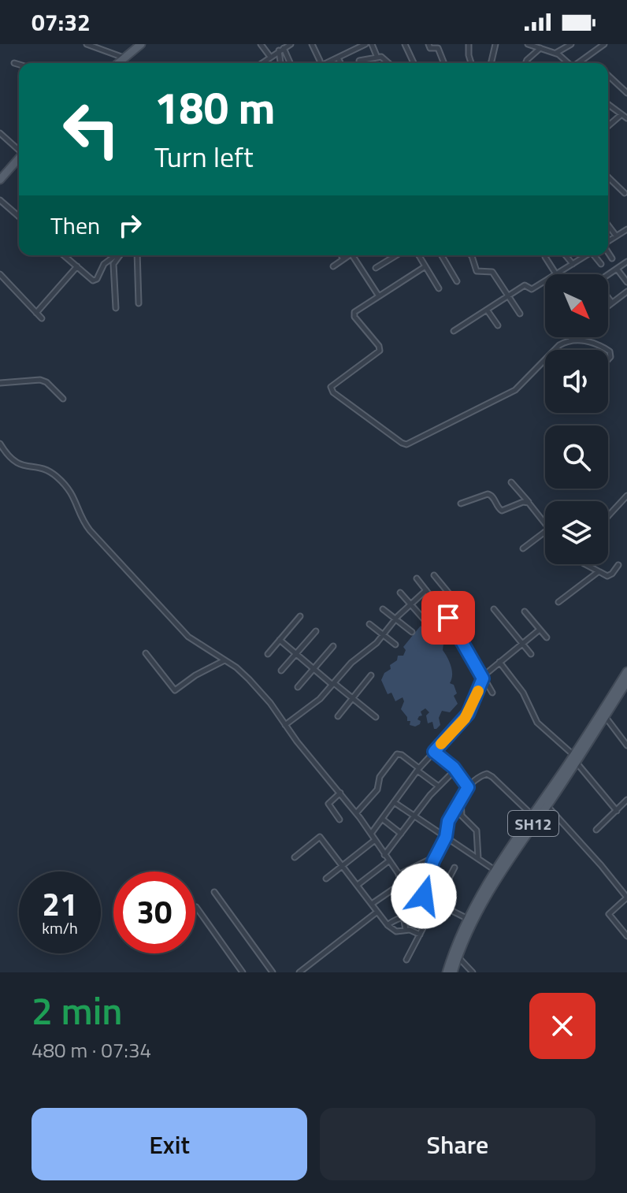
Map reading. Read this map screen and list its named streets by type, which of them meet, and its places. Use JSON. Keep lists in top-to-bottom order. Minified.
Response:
{"streets":{"main road":["SH12"]},"north":"bottom right","page":{"status":"07:32","turn":["180 m","Turn left"],"then":"Then","speed":"21 km/h","limit":"30","heading":["2 min","480 m · 07:34"],"buttons":["Exit","Share"]}}
